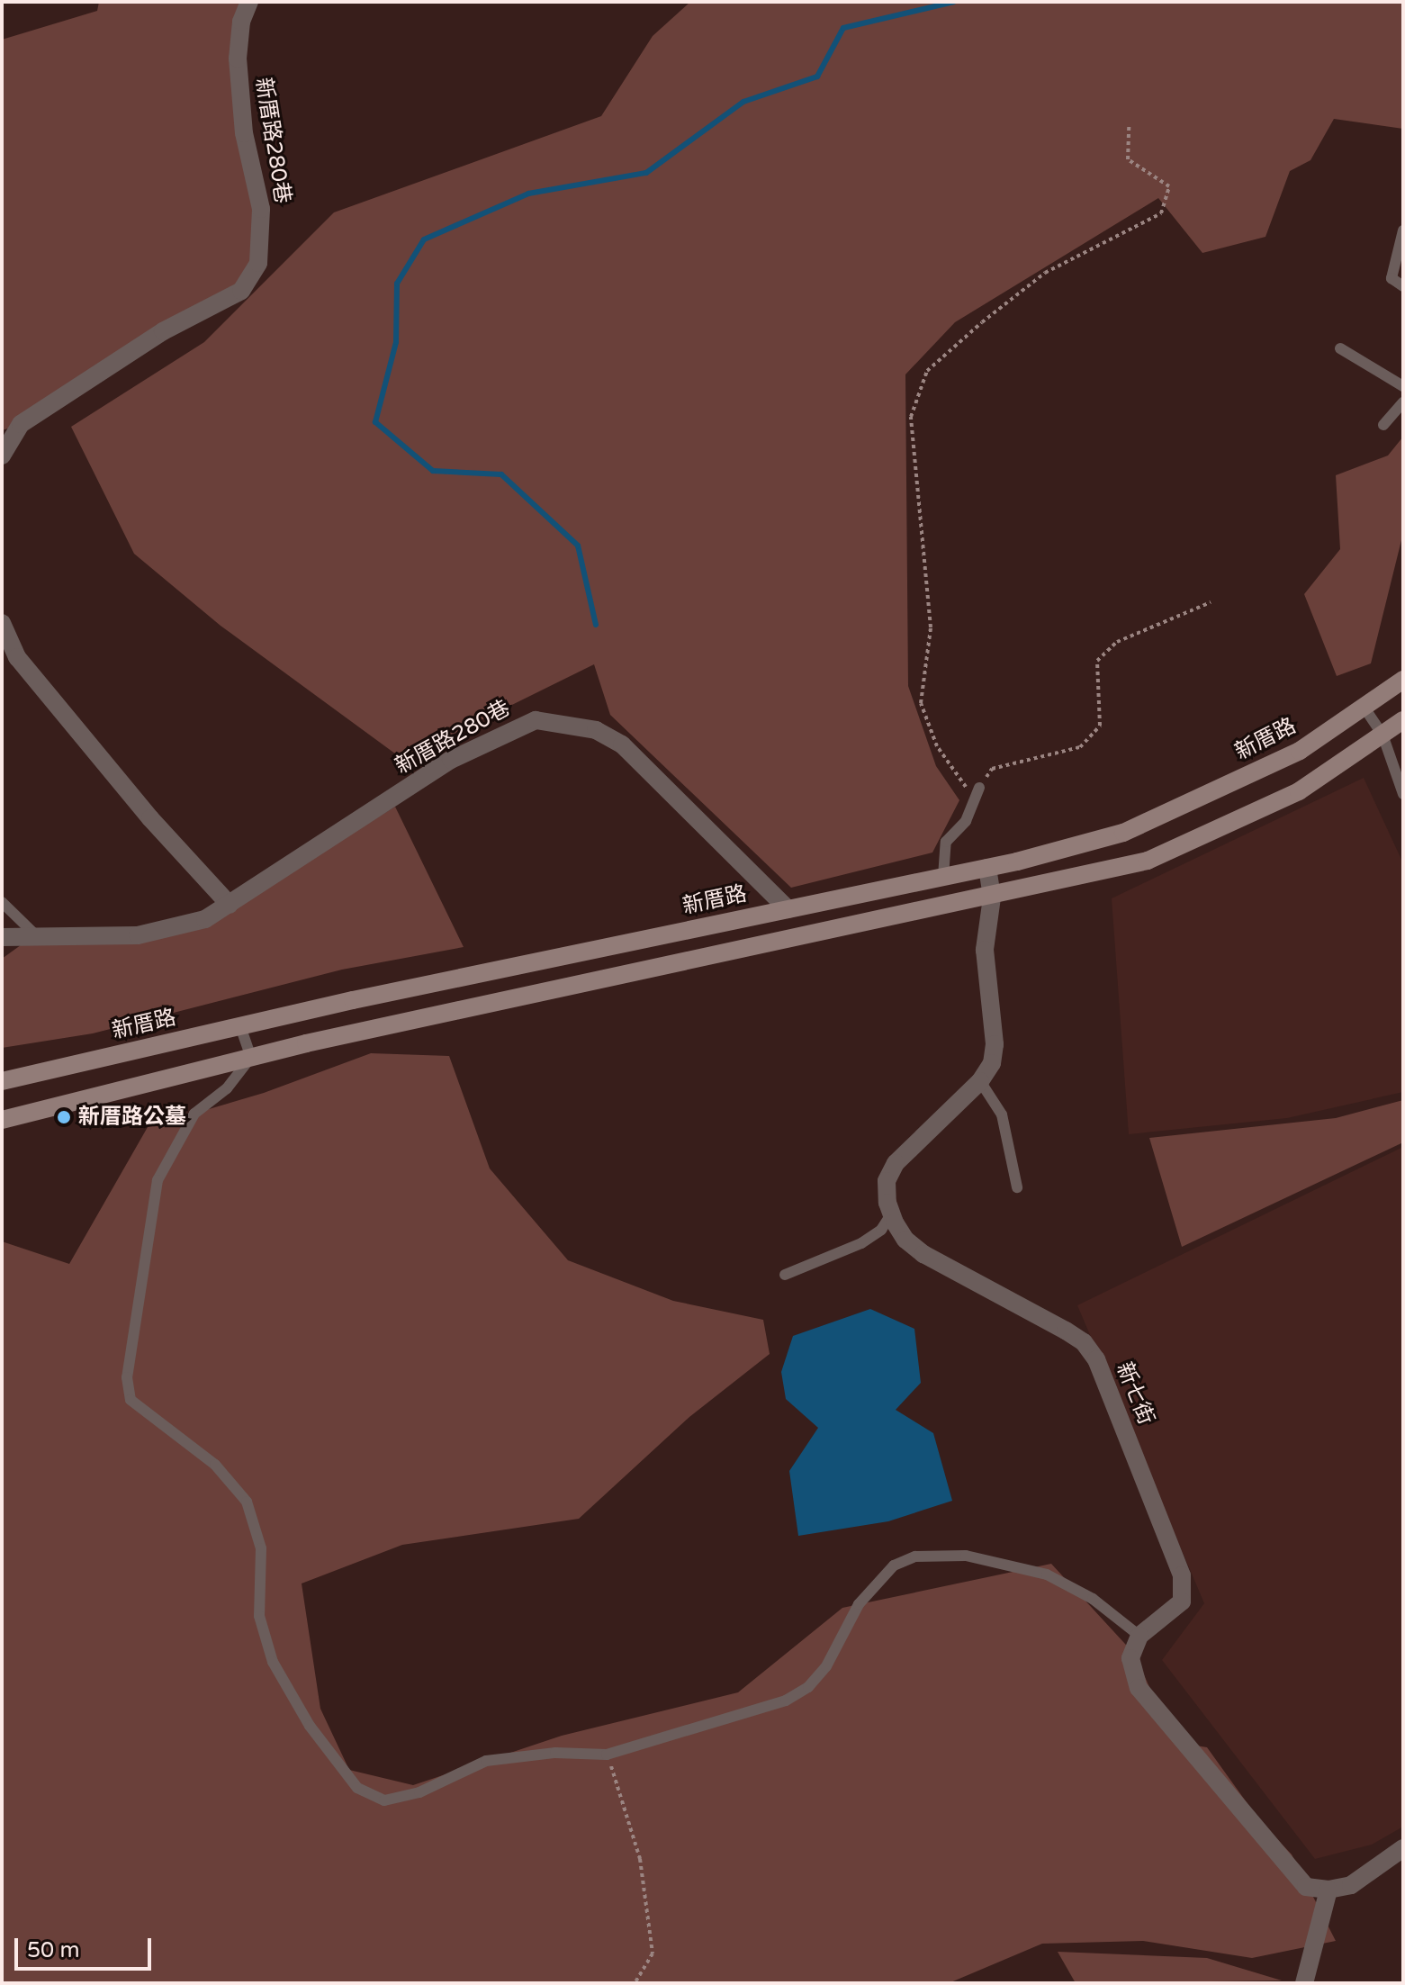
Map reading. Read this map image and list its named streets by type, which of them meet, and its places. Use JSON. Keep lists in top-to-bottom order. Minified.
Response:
{"streets":{"street":["新厝路280巷","新厝路","新七街"]},"crossings":[["新厝路280巷","新厝路"],["新厝路","新七街"]],"places":["新厝路公墓"],"scale_bar":"50 m"}
